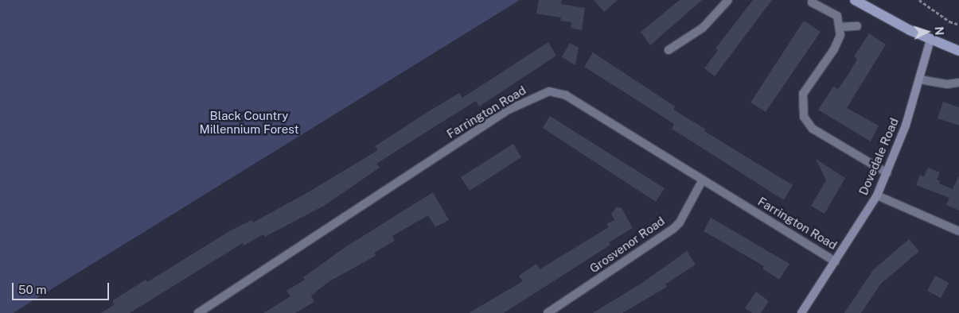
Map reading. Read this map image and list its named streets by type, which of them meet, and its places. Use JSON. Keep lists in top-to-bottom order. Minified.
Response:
{"streets":{"street":["Farrington Road","Dovedale Road","Grosvenor Road"]},"crossings":[["Farrington Road","Dovedale Road"],["Farrington Road","Grosvenor Road"]],"parks":["Black Country Millennium Forest"],"scale_bar":"50 m","north":"right"}
